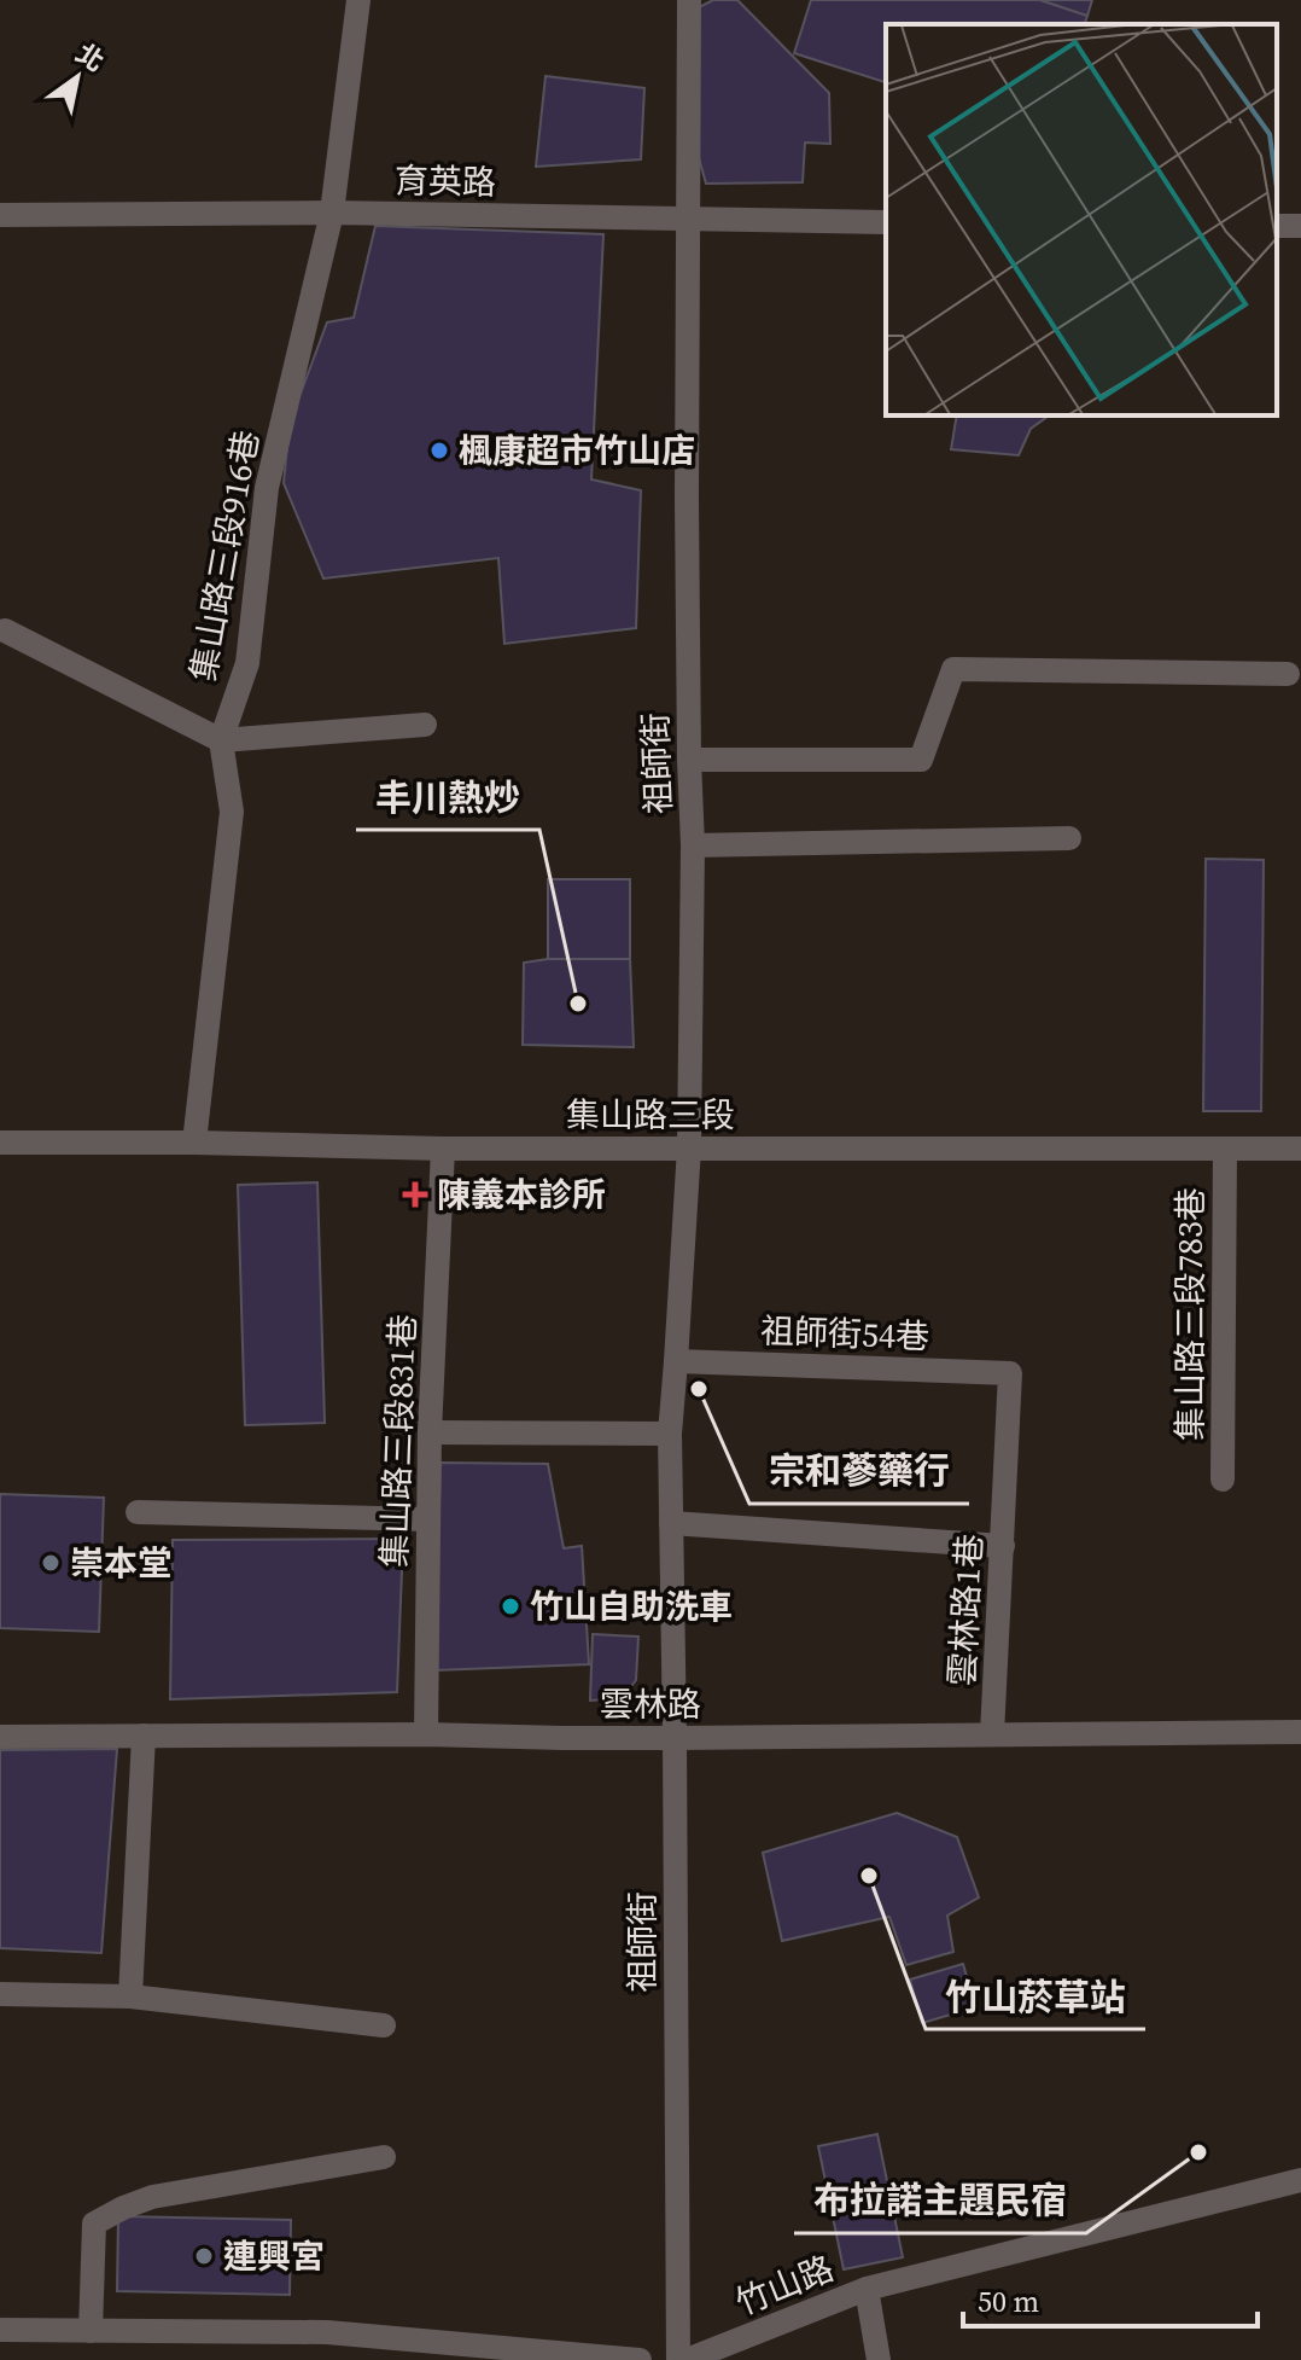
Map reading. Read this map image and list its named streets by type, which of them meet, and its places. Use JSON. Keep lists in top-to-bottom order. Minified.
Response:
{"streets":{"street":["育英路","集山路三段916巷","祖師街","集山路三段","集山路三段783巷","祖師街54巷","集山路三段831巷","雲林路1巷","雲林路","竹山路"]},"crossings":[["育英路","集山路三段916巷"],["育英路","祖師街"],["集山路三段916巷","集山路三段"],["祖師街","集山路三段"],["祖師街","祖師街54巷"],["祖師街","雲林路"],["集山路三段","集山路三段783巷"],["集山路三段","集山路三段831巷"],["祖師街54巷","雲林路1巷"],["集山路三段831巷","雲林路"],["雲林路1巷","雲林路"]],"places":{"other":["楓康超市竹山店","丰川熱炒","宗和蔘藥行","崇本堂","竹山自助洗車","竹山菸草站","布拉諾主題民宿","連興宮"],"health":["陳義本診所"]},"scale_bar":"50 m","north":"top right"}
